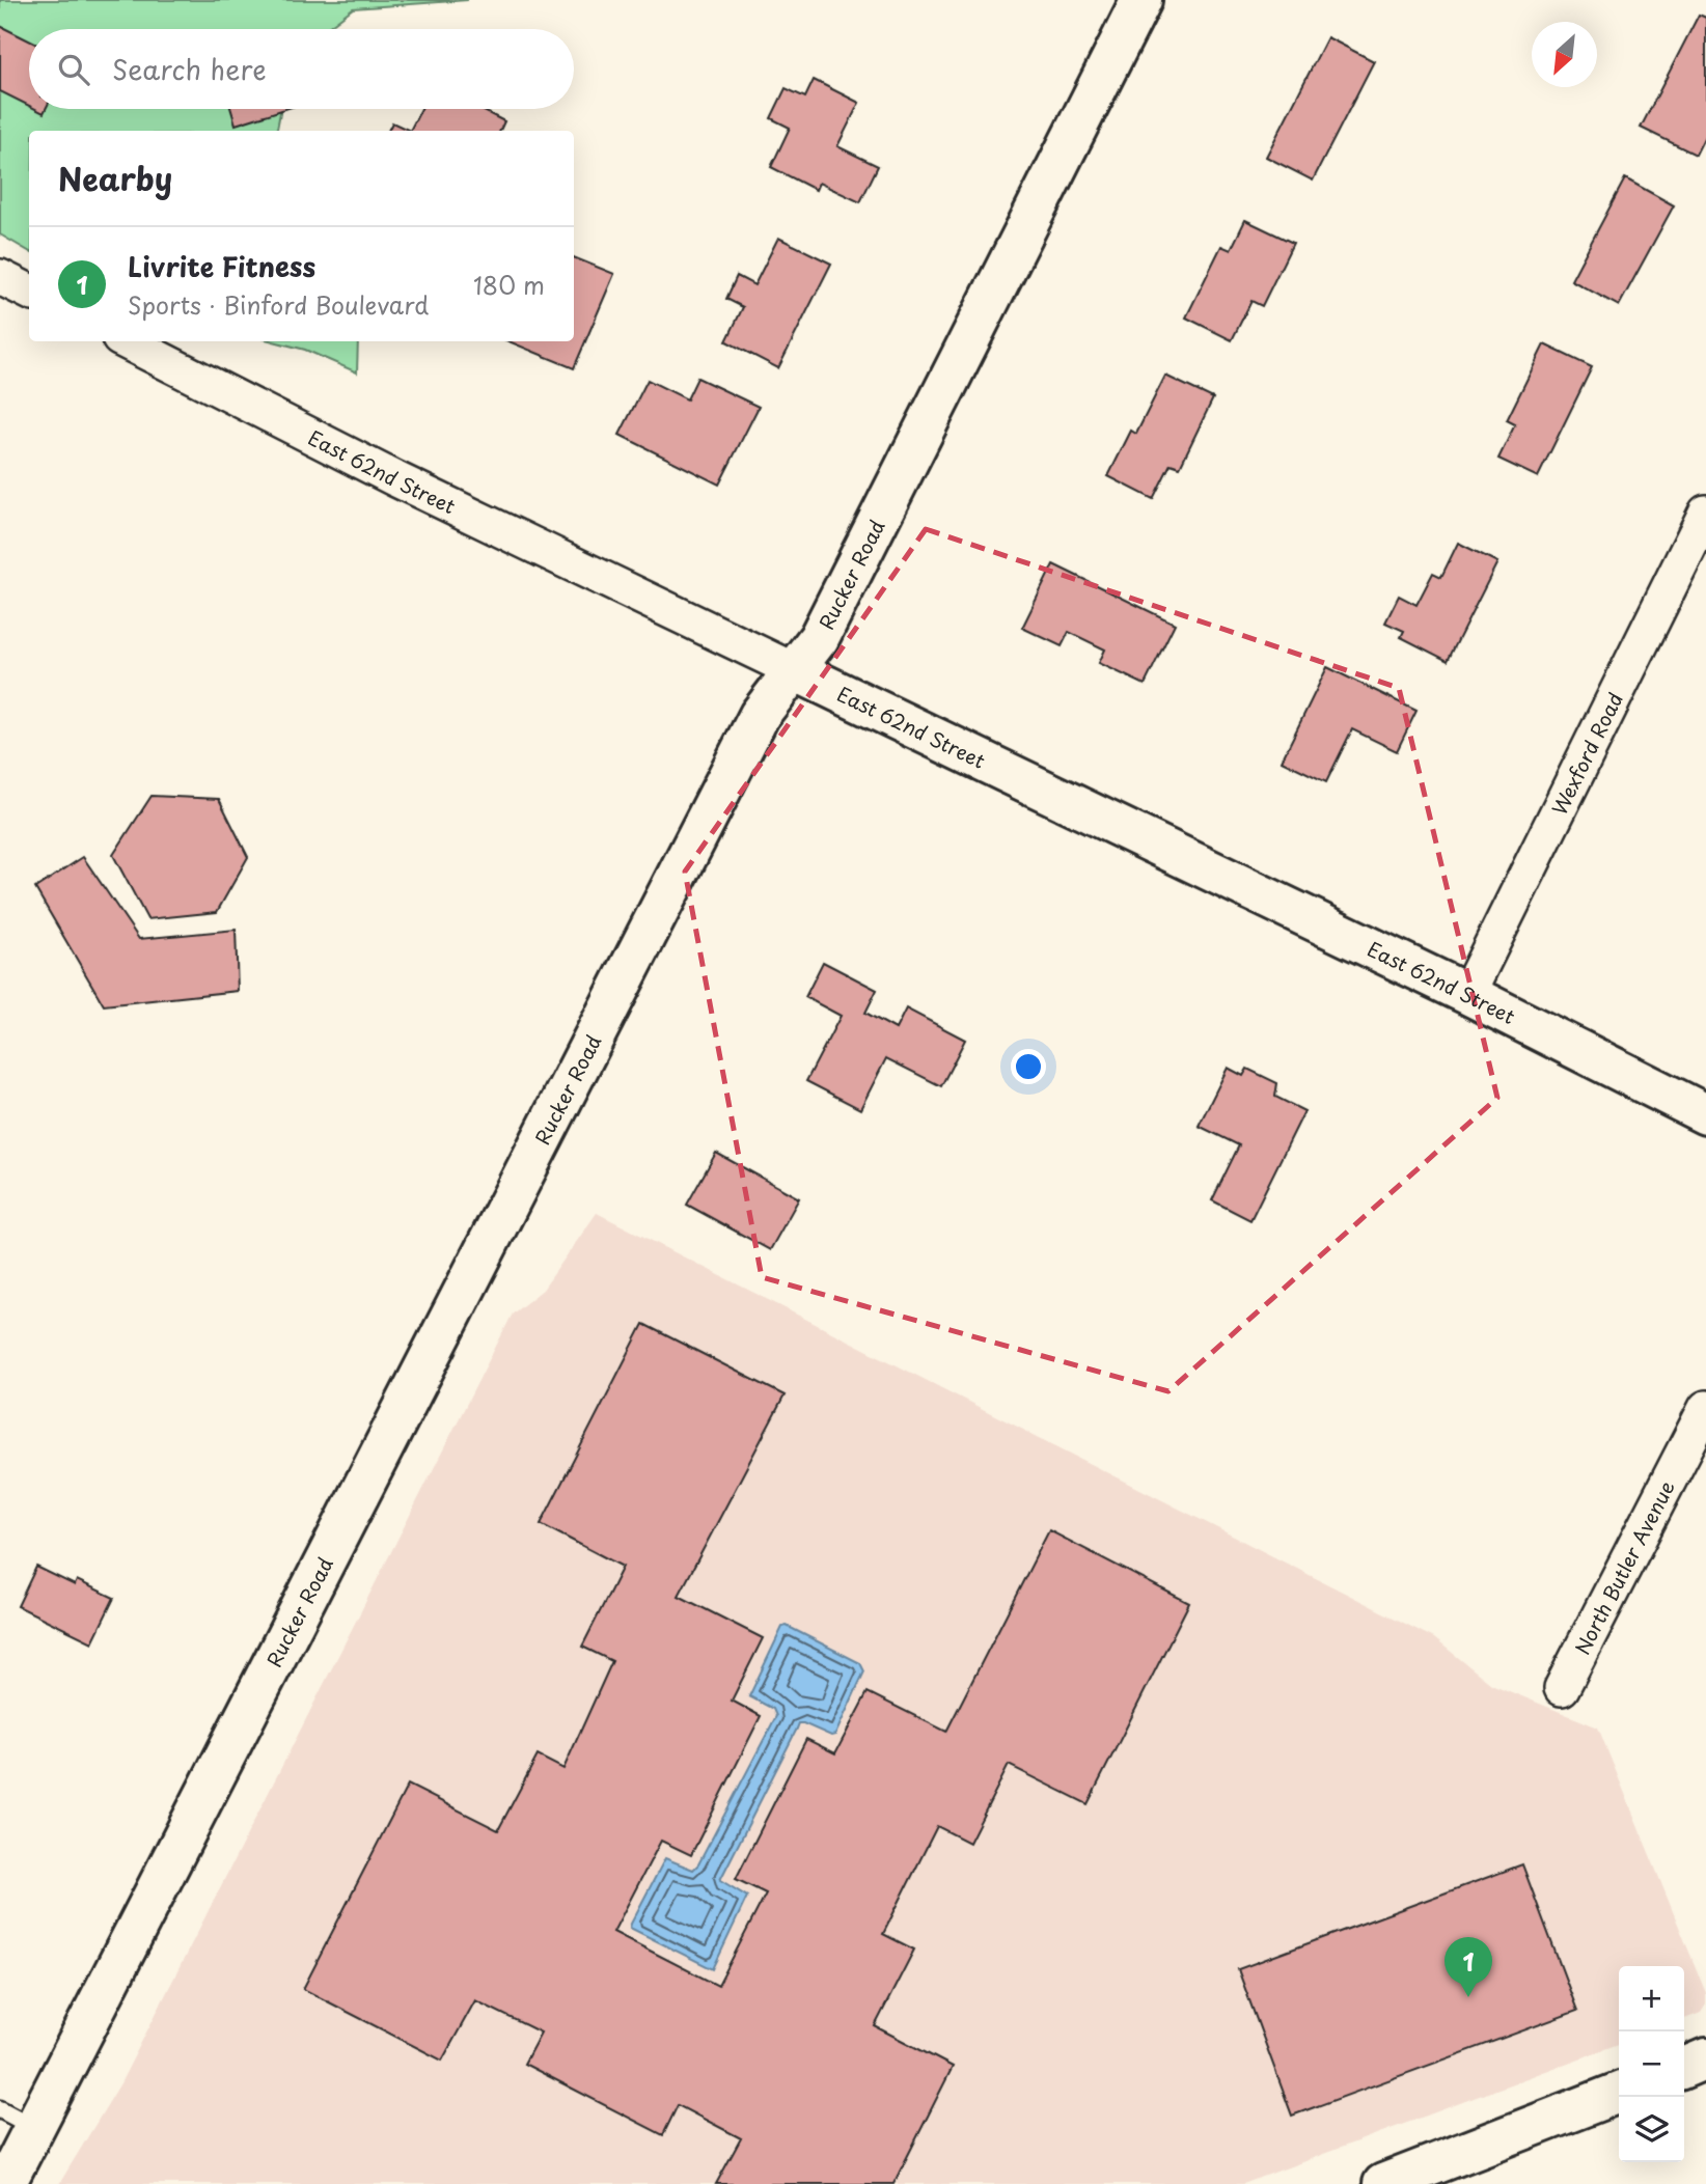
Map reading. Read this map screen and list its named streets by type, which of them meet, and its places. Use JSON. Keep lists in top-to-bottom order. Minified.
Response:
{"streets":{"street":["East 62nd Street","Rucker Road","Wexford Road","North Butler Avenue"]},"crossings":[["East 62nd Street","Rucker Road"],["East 62nd Street","Wexford Road"]],"north":"bottom left","page":{"search":"Search here","heading":"Nearby","list":[{"mark":"1","name":"Livrite Fitness","note":"Sports · Binford Boulevard","value":"180 m"}],"pins":"1","map_buttons":["+","−"]}}
